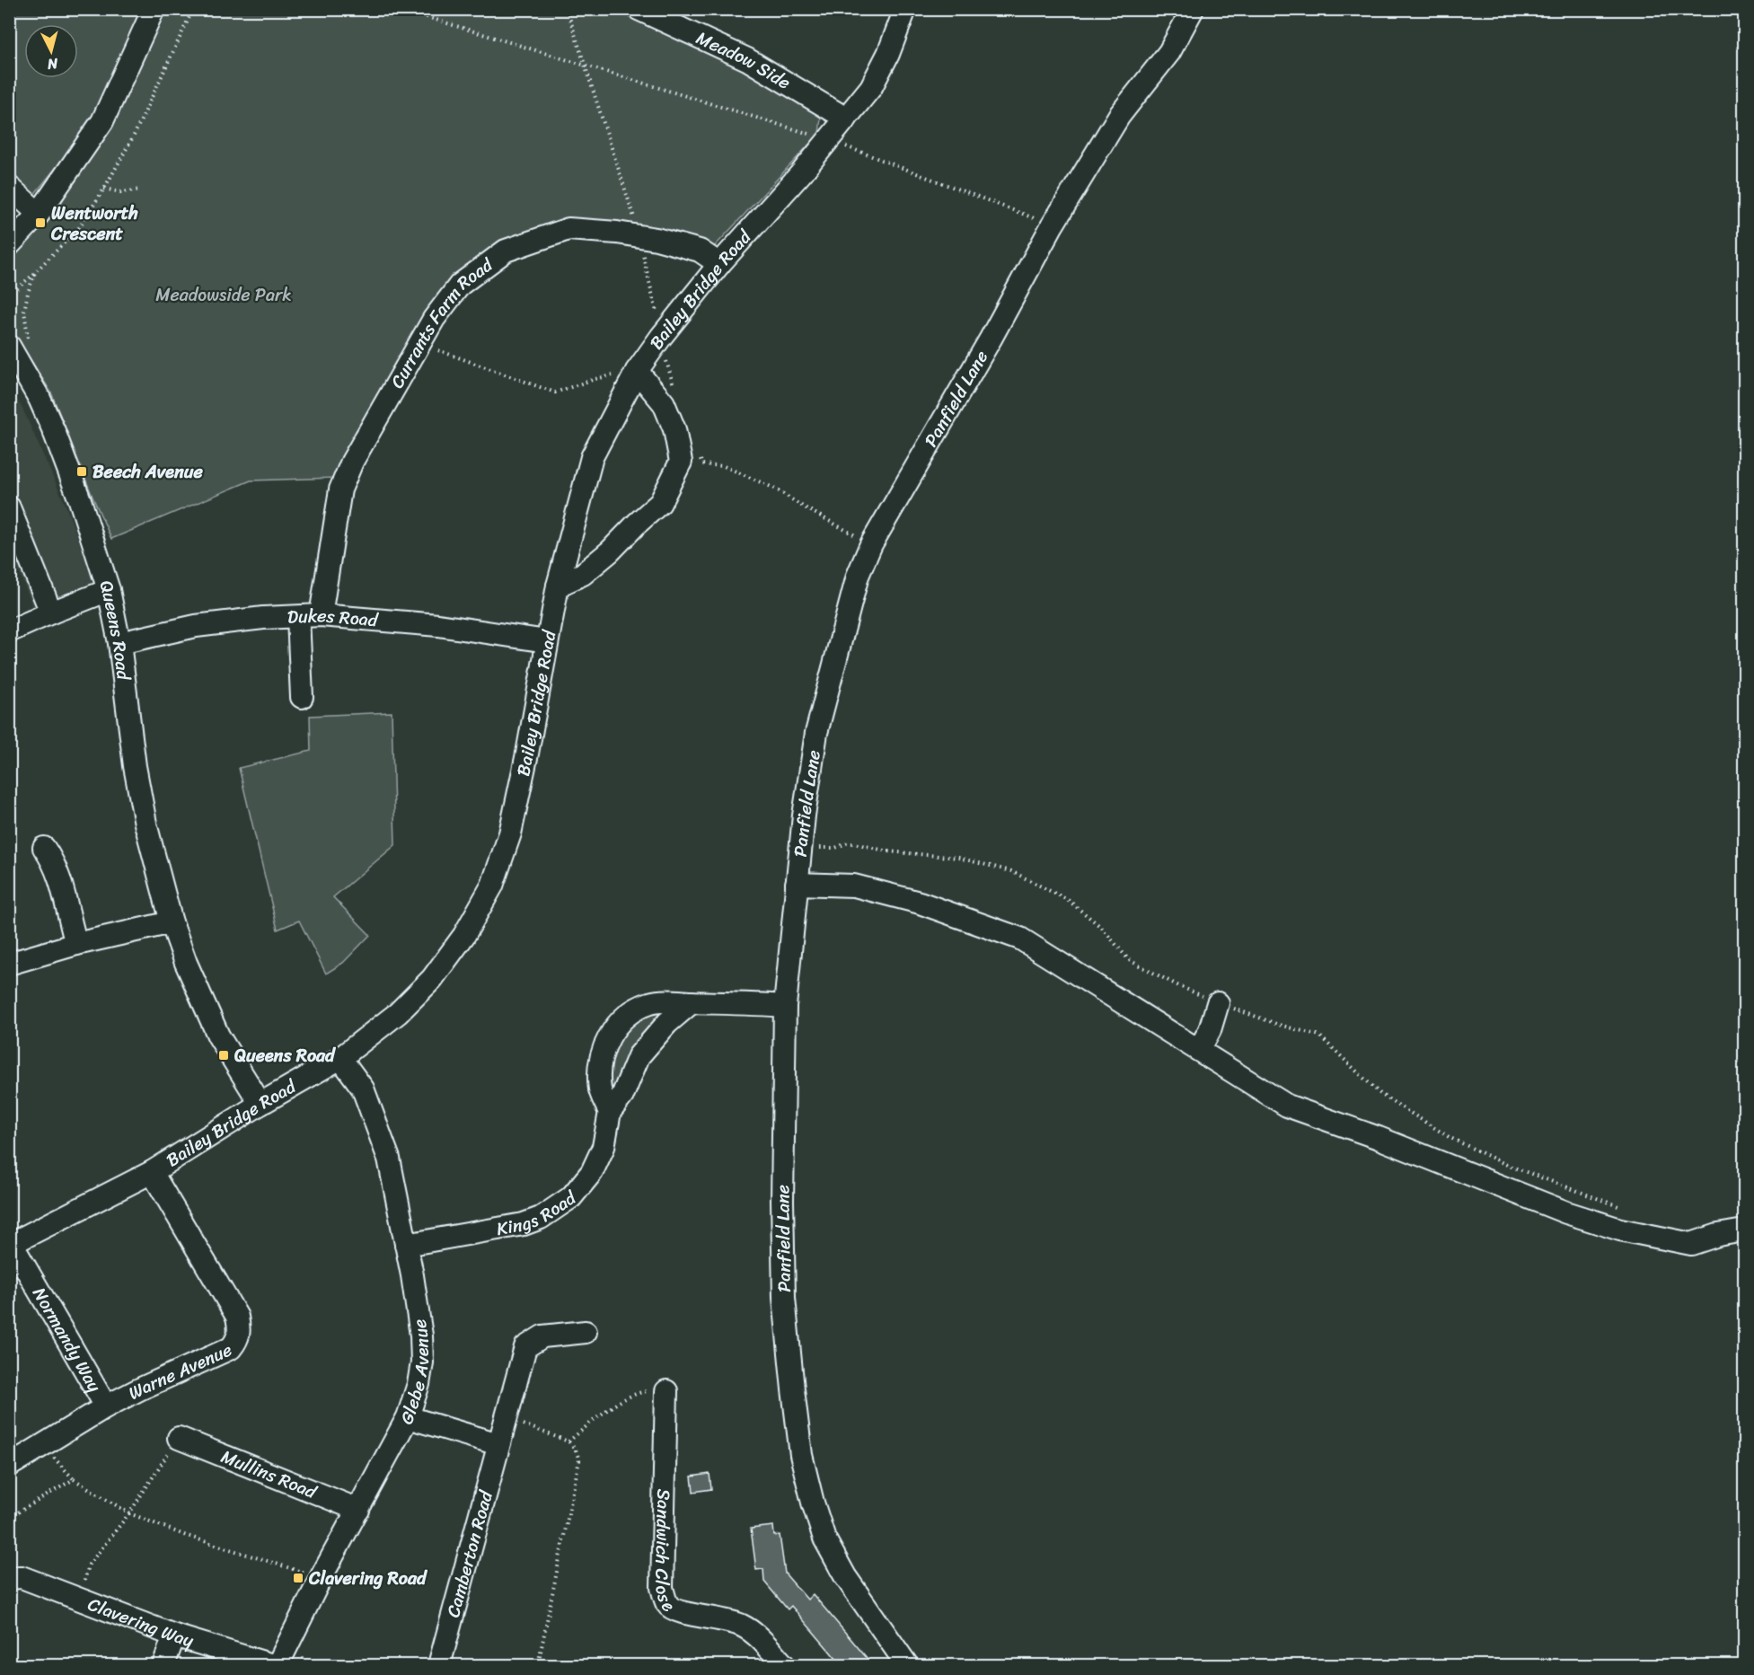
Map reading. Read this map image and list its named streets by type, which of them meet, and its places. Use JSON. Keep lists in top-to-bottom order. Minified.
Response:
{"streets":{"street":["Meadow Side","Bailey Bridge Road","Currants Farm Road","Panfield Lane","Dukes Road","Queens Road","Kings Road","Normandy Way","Glebe Avenue","Warne Avenue","Mullins Road","Sandwich Close","Camberton Road","Clavering Way"]},"crossings":[["Meadow Side","Bailey Bridge Road"],["Bailey Bridge Road","Currants Farm Road"],["Bailey Bridge Road","Dukes Road"],["Bailey Bridge Road","Queens Road"],["Bailey Bridge Road","Normandy Way"],["Bailey Bridge Road","Glebe Avenue"],["Bailey Bridge Road","Warne Avenue"],["Currants Farm Road","Dukes Road"],["Dukes Road","Queens Road"],["Kings Road","Glebe Avenue"],["Normandy Way","Warne Avenue"],["Glebe Avenue","Mullins Road"]],"parks":["Meadowside Park"],"places":{"transit":["Wentworth Crescent","Beech Avenue","Queens Road","Clavering Road"]},"north":"bottom"}
